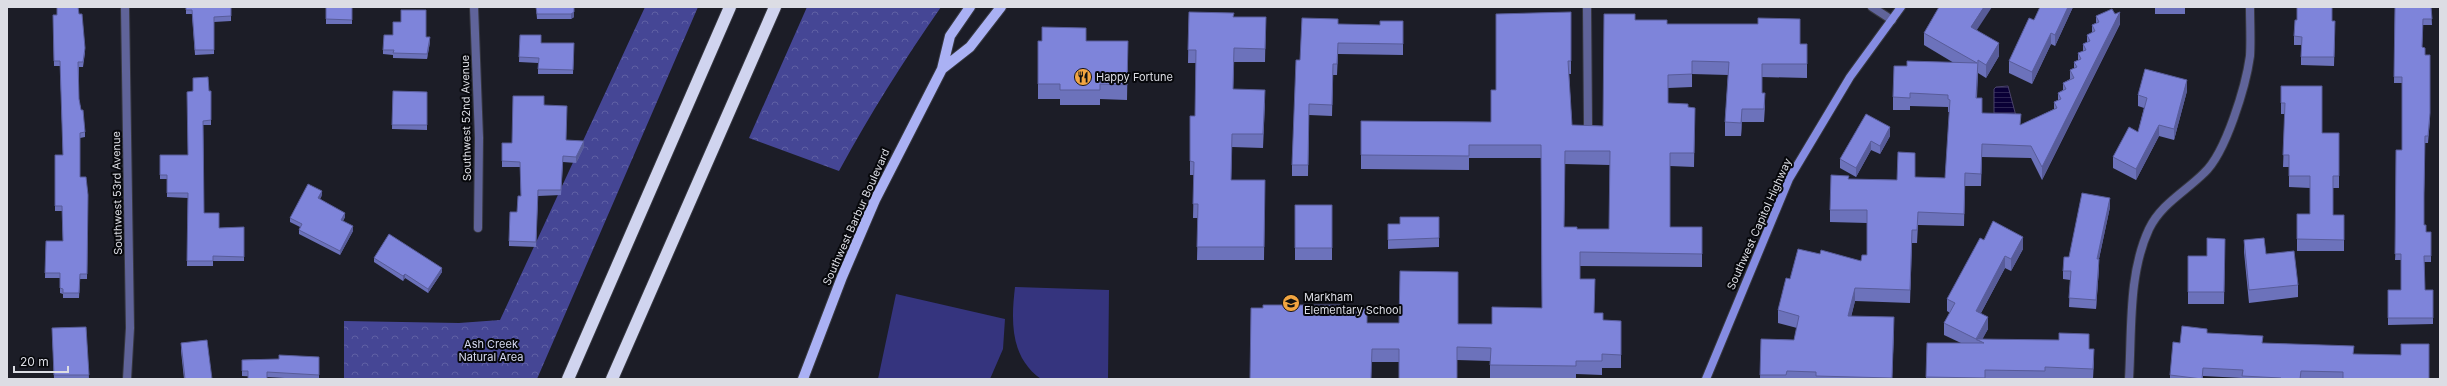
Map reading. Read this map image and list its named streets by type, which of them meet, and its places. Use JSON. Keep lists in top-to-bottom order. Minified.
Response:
{"streets":{"main road":["Southwest Barbur Boulevard","Southwest Capitol Highway"],"street":["Southwest 52nd Avenue","Southwest 53rd Avenue"]},"parks":["Ash Creek Natural Area"],"places":{"restaurant":["Happy Fortune"],"school or university":["Markham Elementary School"]},"scale_bar":"20 m"}
